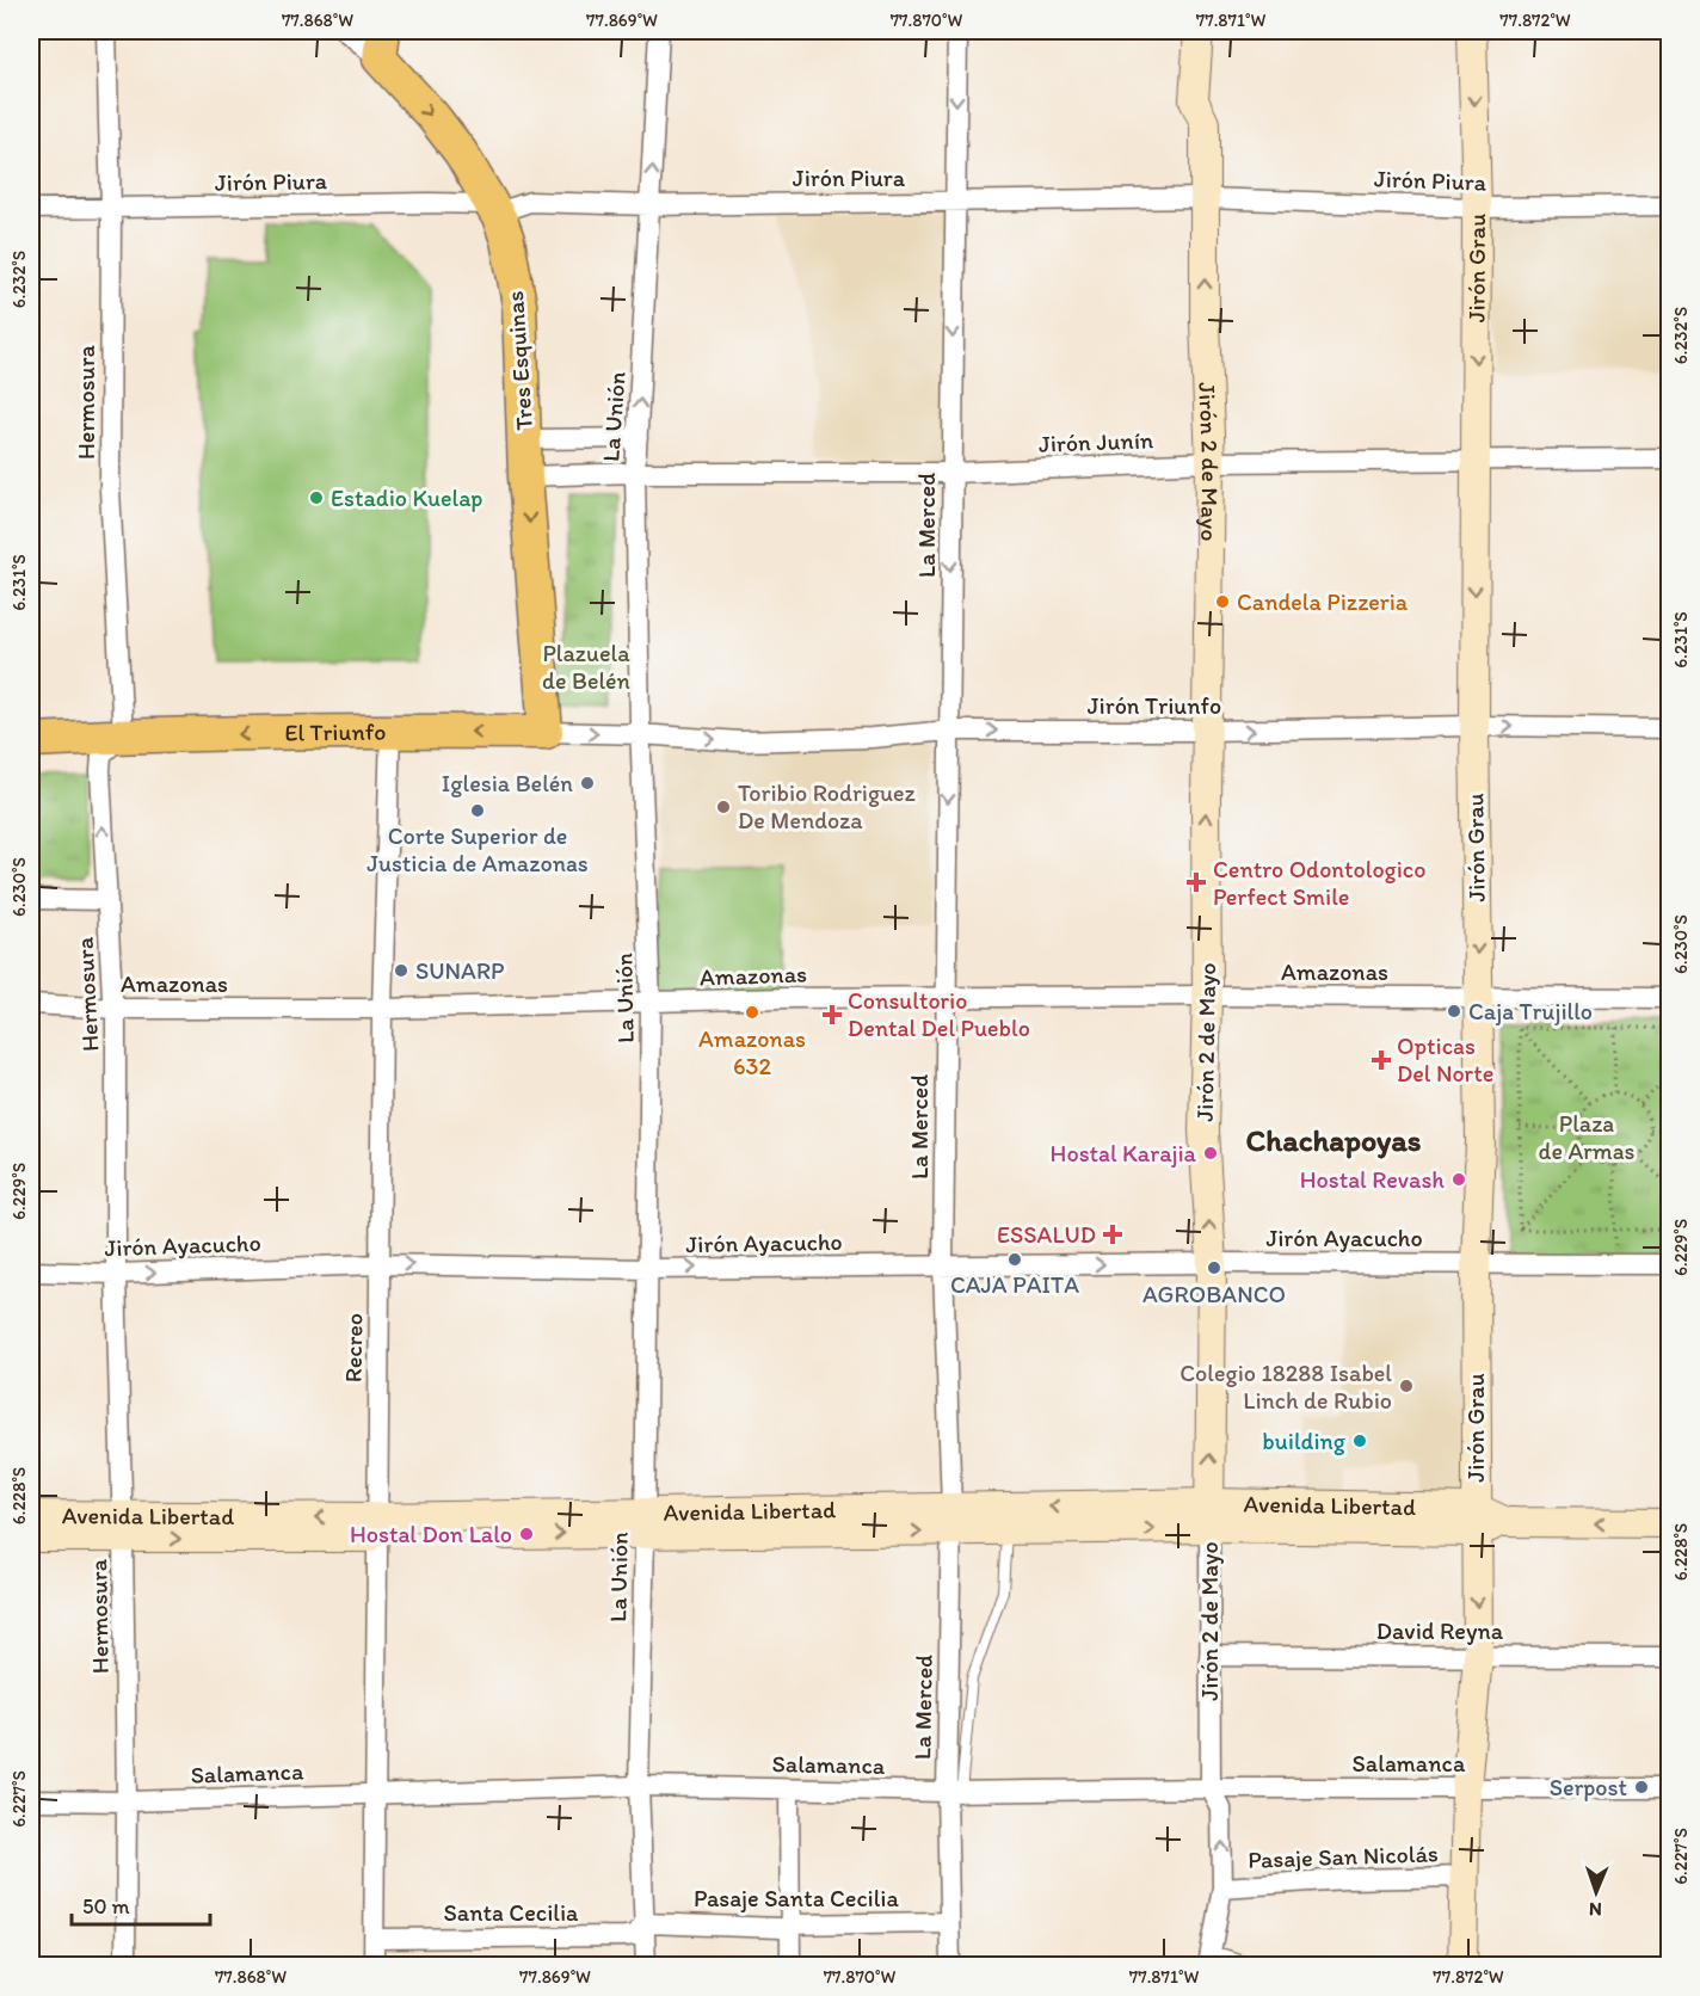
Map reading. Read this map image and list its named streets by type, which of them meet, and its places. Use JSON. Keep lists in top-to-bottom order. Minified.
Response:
{"streets":{"highway":["Tres Esquinas","El Triunfo"],"main road":["Jirón Grau","Jirón 2 de Mayo","Avenida Libertad"],"street":["Jirón Piura","Hermosura","La Unión","Jirón Junín","La Merced","Jirón Triunfo","Amazonas","Jirón Ayacucho","Recreo","David Reyna","Salamanca","Pasaje San Nicolás","Pasaje Santa Cecilia","Santa Cecilia"]},"crossings":[["Jirón Piura","Jirón Grau"],["Jirón Piura","Tres Esquinas"],["Jirón Piura","Hermosura"],["Jirón Piura","La Unión"],["Jirón Piura","Jirón 2 de Mayo"],["Jirón Piura","La Merced"],["Jirón Grau","Jirón Junín"],["Jirón Grau","Jirón Triunfo"],["Jirón Grau","Amazonas"],["Jirón Grau","Jirón Ayacucho"],["Jirón Grau","Avenida Libertad"],["Jirón Grau","David Reyna"],["Jirón Grau","Salamanca"],["Jirón Grau","Pasaje San Nicolás"],["Tres Esquinas","Jirón Junín"],["Tres Esquinas","El Triunfo"],["Hermosura","El Triunfo"],["Hermosura","Amazonas"],["Hermosura","Jirón Ayacucho"],["Hermosura","Avenida Libertad"],["Hermosura","Salamanca"],["La Unión","Jirón Junín"],["La Unión","Jirón Triunfo"],["La Unión","El Triunfo"],["La Unión","Amazonas"],["La Unión","Jirón Ayacucho"],["La Unión","Avenida Libertad"],["La Unión","Salamanca"],["La Unión","Pasaje Santa Cecilia"],["La Unión","Santa Cecilia"],["Jirón Junín","Jirón 2 de Mayo"],["Jirón Junín","La Merced"],["Jirón 2 de Mayo","Jirón Triunfo"],["Jirón 2 de Mayo","Amazonas"],["Jirón 2 de Mayo","Jirón Ayacucho"],["Jirón 2 de Mayo","Avenida Libertad"],["Jirón 2 de Mayo","David Reyna"],["Jirón 2 de Mayo","Salamanca"],["Jirón 2 de Mayo","Pasaje San Nicolás"],["La Merced","Jirón Triunfo"],["La Merced","Amazonas"],["La Merced","Jirón Ayacucho"],["La Merced","Avenida Libertad"],["La Merced","Salamanca"],["La Merced","Pasaje Santa Cecilia"],["Jirón Triunfo","El Triunfo"],["El Triunfo","Recreo"],["Amazonas","Recreo"],["Jirón Ayacucho","Recreo"],["Recreo","Avenida Libertad"],["Recreo","Salamanca"],["Recreo","Santa Cecilia"],["Pasaje Santa Cecilia","Santa Cecilia"]],"one_way":["Jirón Grau","Tres Esquinas","Jirón 2 de Mayo","La Merced","Jirón Triunfo","Jirón Ayacucho"],"districts":["Chachapoyas"],"parks":["Plazuela de Belén","Plaza de Armas"],"places":{"other":["Estadio Kuelap","Candela Pizzeria","Iglesia Belén","Toribio Rodriguez De Mendoza","Corte Superior de Justicia de Amazonas","SUNARP","Caja Trujillo","Amazonas 632","Hostal Karajia","Hostal Revash","CAJA PAITA","AGROBANCO","Colegio 18288 Isabel Linch de Rubio","building","Hostal Don Lalo","Serpost"],"health":["Centro Odontologico Perfect Smile","Consultorio Dental Del Pueblo","Opticas Del Norte","ESSALUD"]},"scale_bar":"50 m","north":"bottom","coordinates":["77.868°W","77.869°W","77.870°W","77.871°W","77.872°W","6.232°S","6.231°S","6.230°S","6.229°S","6.228°S","6.227°S"]}
